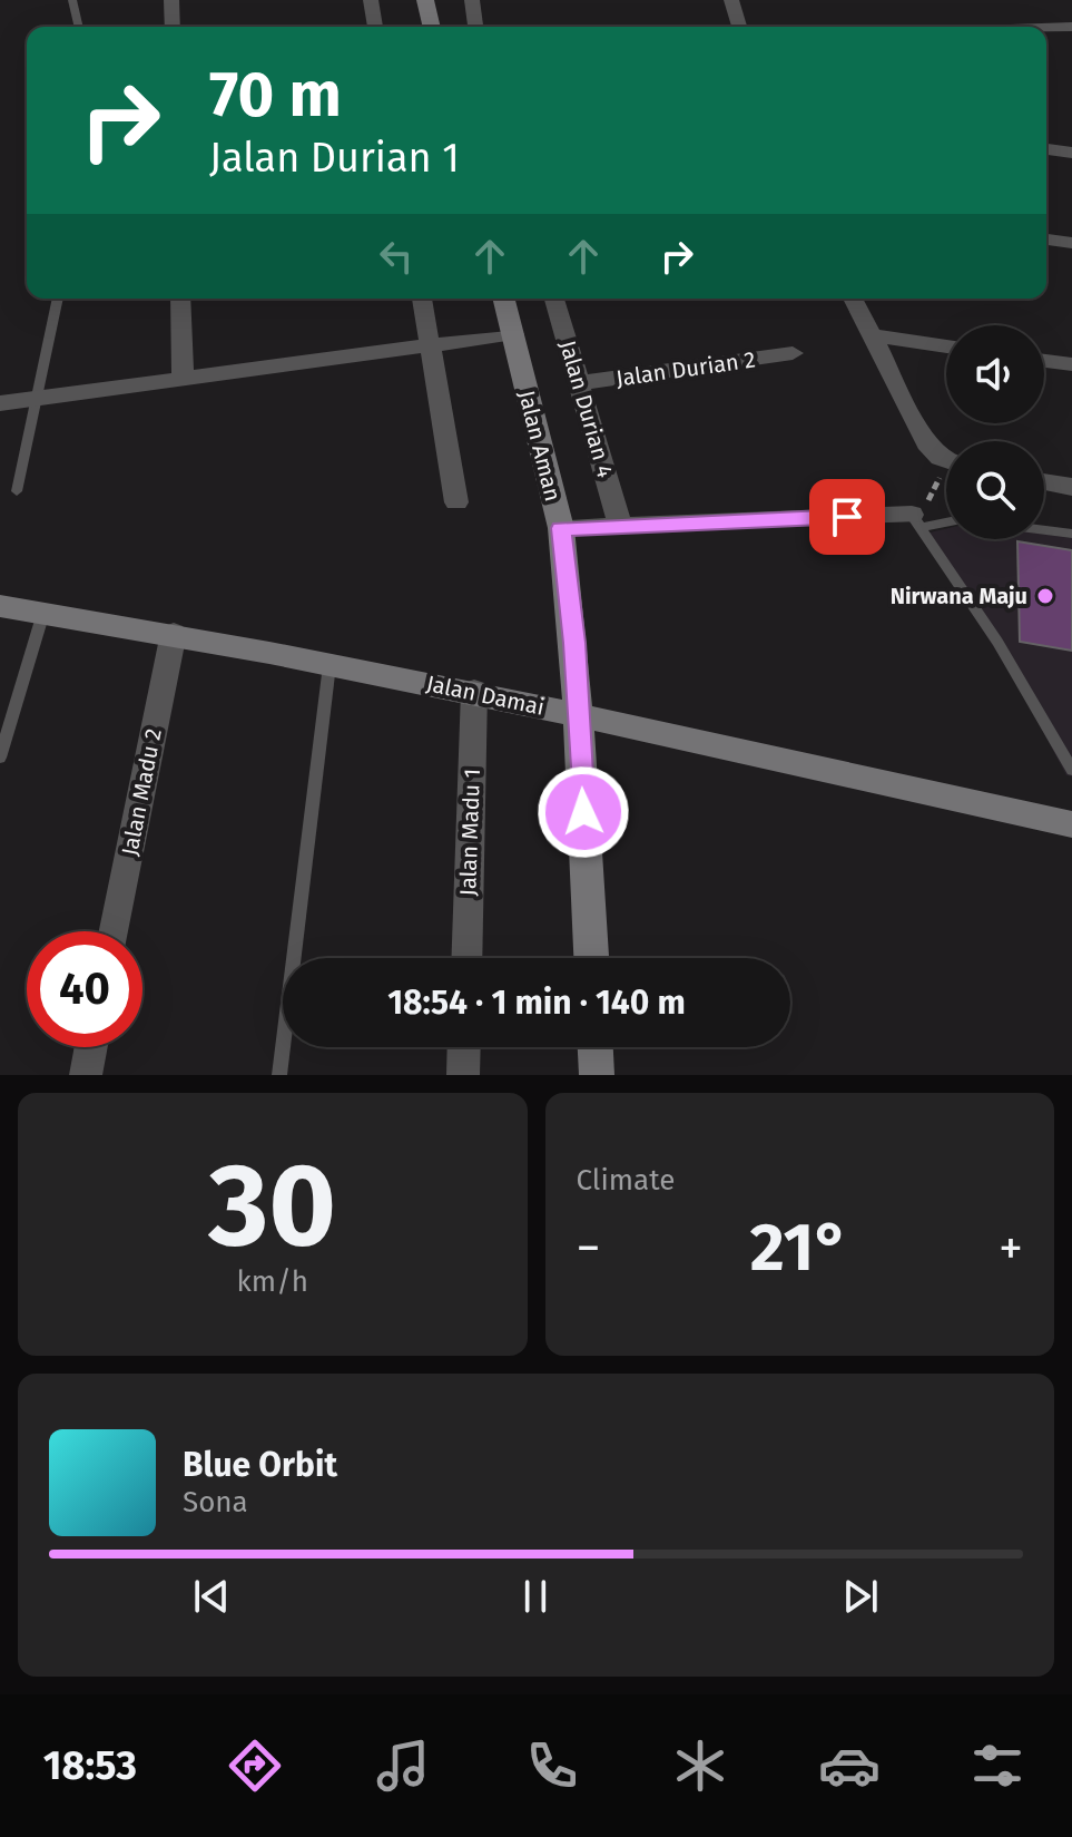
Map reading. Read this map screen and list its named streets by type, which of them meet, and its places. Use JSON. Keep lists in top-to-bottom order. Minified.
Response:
{"streets":{"street":["Jalan Durian 2","Jalan Durian 4","Jalan Aman","Jalan Damai","Jalan Madu 2","Jalan Madu 1"]},"crossings":[["Jalan Durian 2","Jalan Durian 4"],["Jalan Aman","Jalan Damai"],["Jalan Damai","Jalan Madu 2"],["Jalan Damai","Jalan Madu 1"]],"places":["Nirwana Maju"],"page":{"turn":["70 m","Jalan Durian 1"],"limit":"40","trip":"18:54 · 1 min · 140 m","tile":[["30","km/h"],"Climate"],"heat":["−","21°","+"],"song":["Blue Orbit","Sona"],"tabs":"18:53"}}
